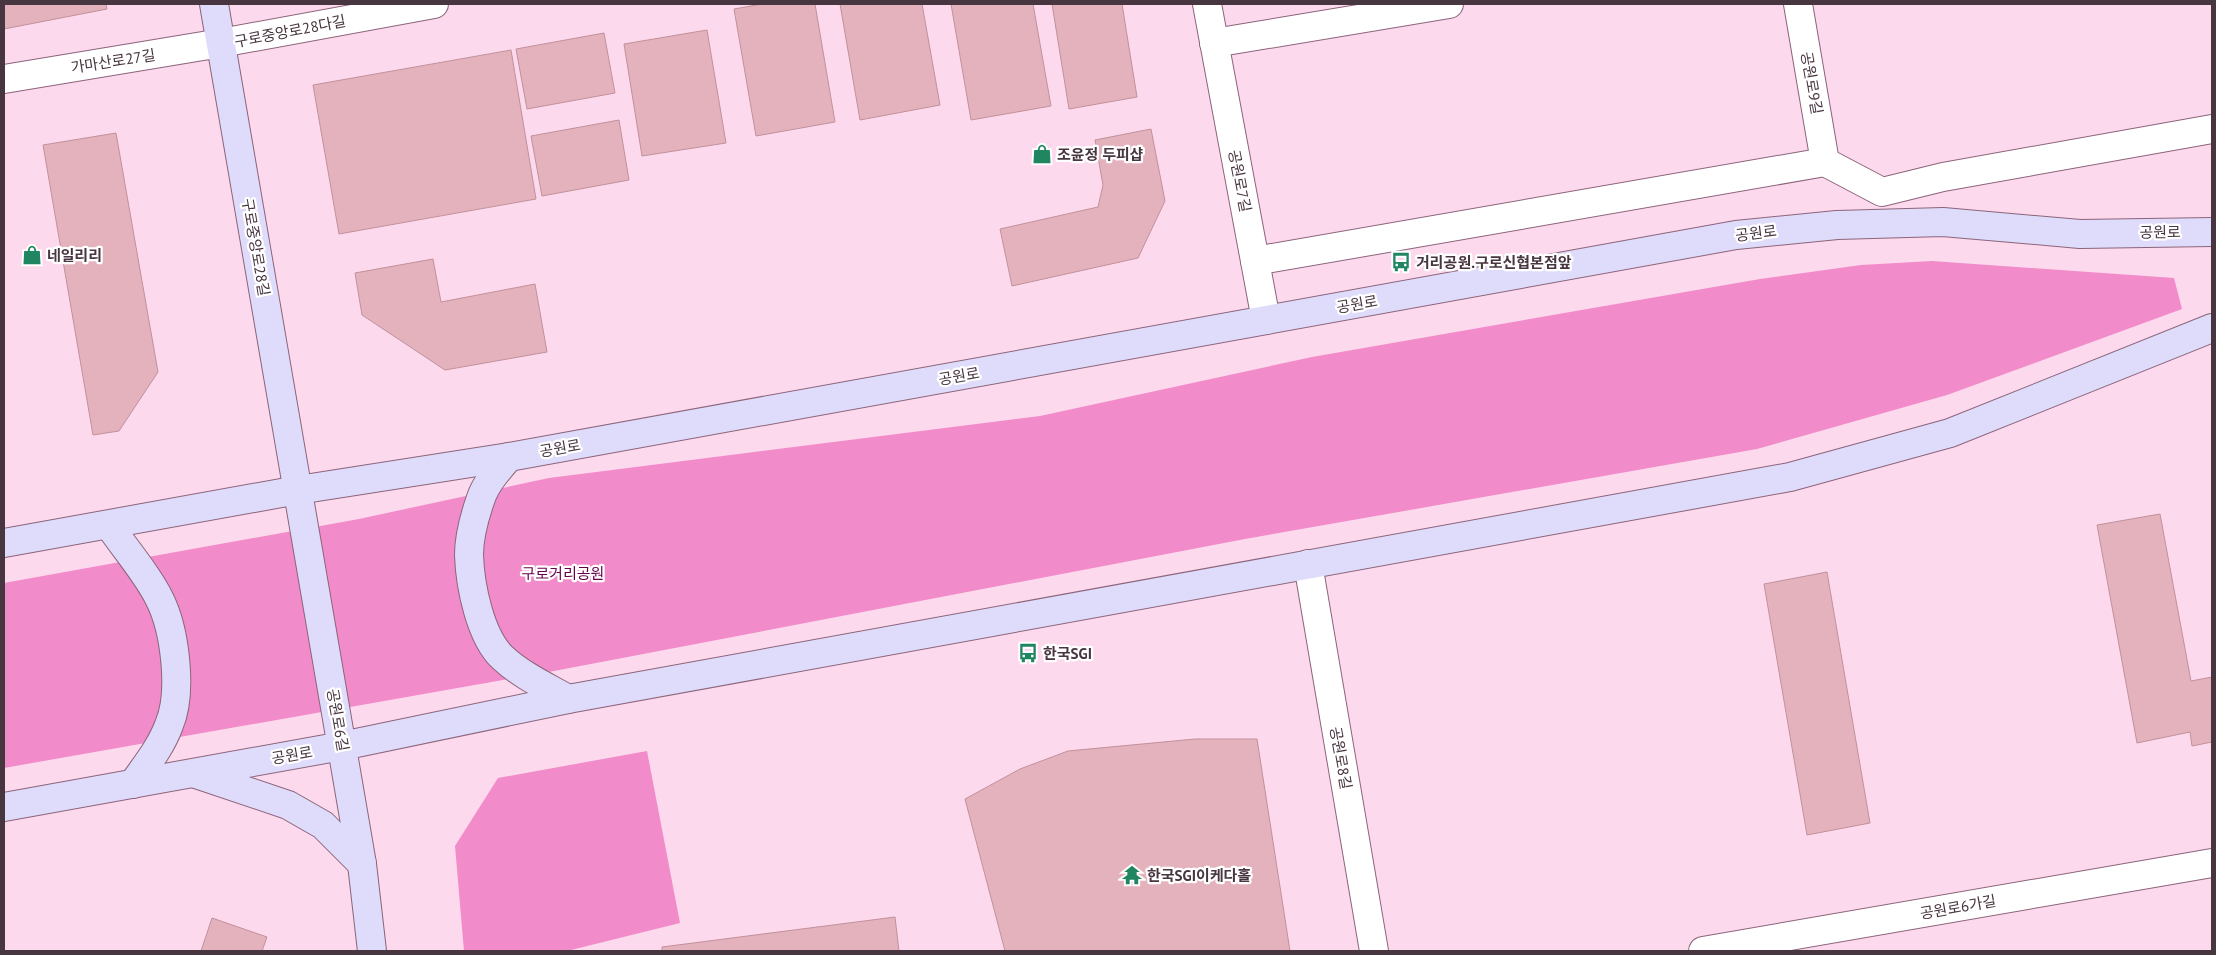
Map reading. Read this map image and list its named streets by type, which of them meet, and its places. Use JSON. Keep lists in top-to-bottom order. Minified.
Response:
{"streets":{"main road":["공원로","구로중앙로28길","공원로6길"],"street":["구로중앙로28다길","가마산로27길","공원로9길","공원로7길","공원로8길","공원로6가길"]},"crossings":[["구로중앙로28다길","가마산로27길"],["구로중앙로28다길","구로중앙로28길"],["가마산로27길","구로중앙로28길"],["공원로7길","공원로"],["공원로","구로중앙로28길"],["공원로","공원로6길"],["공원로","공원로8길"],["구로중앙로28길","공원로6길"]],"parks":["구로거리공원"],"places":{"shop":["조윤정 두피샵","네일리리"],"bus stop":["거리공원.구로신협본점앞","한국SGI"],"temple":["한국SGI이케다홀"]}}
